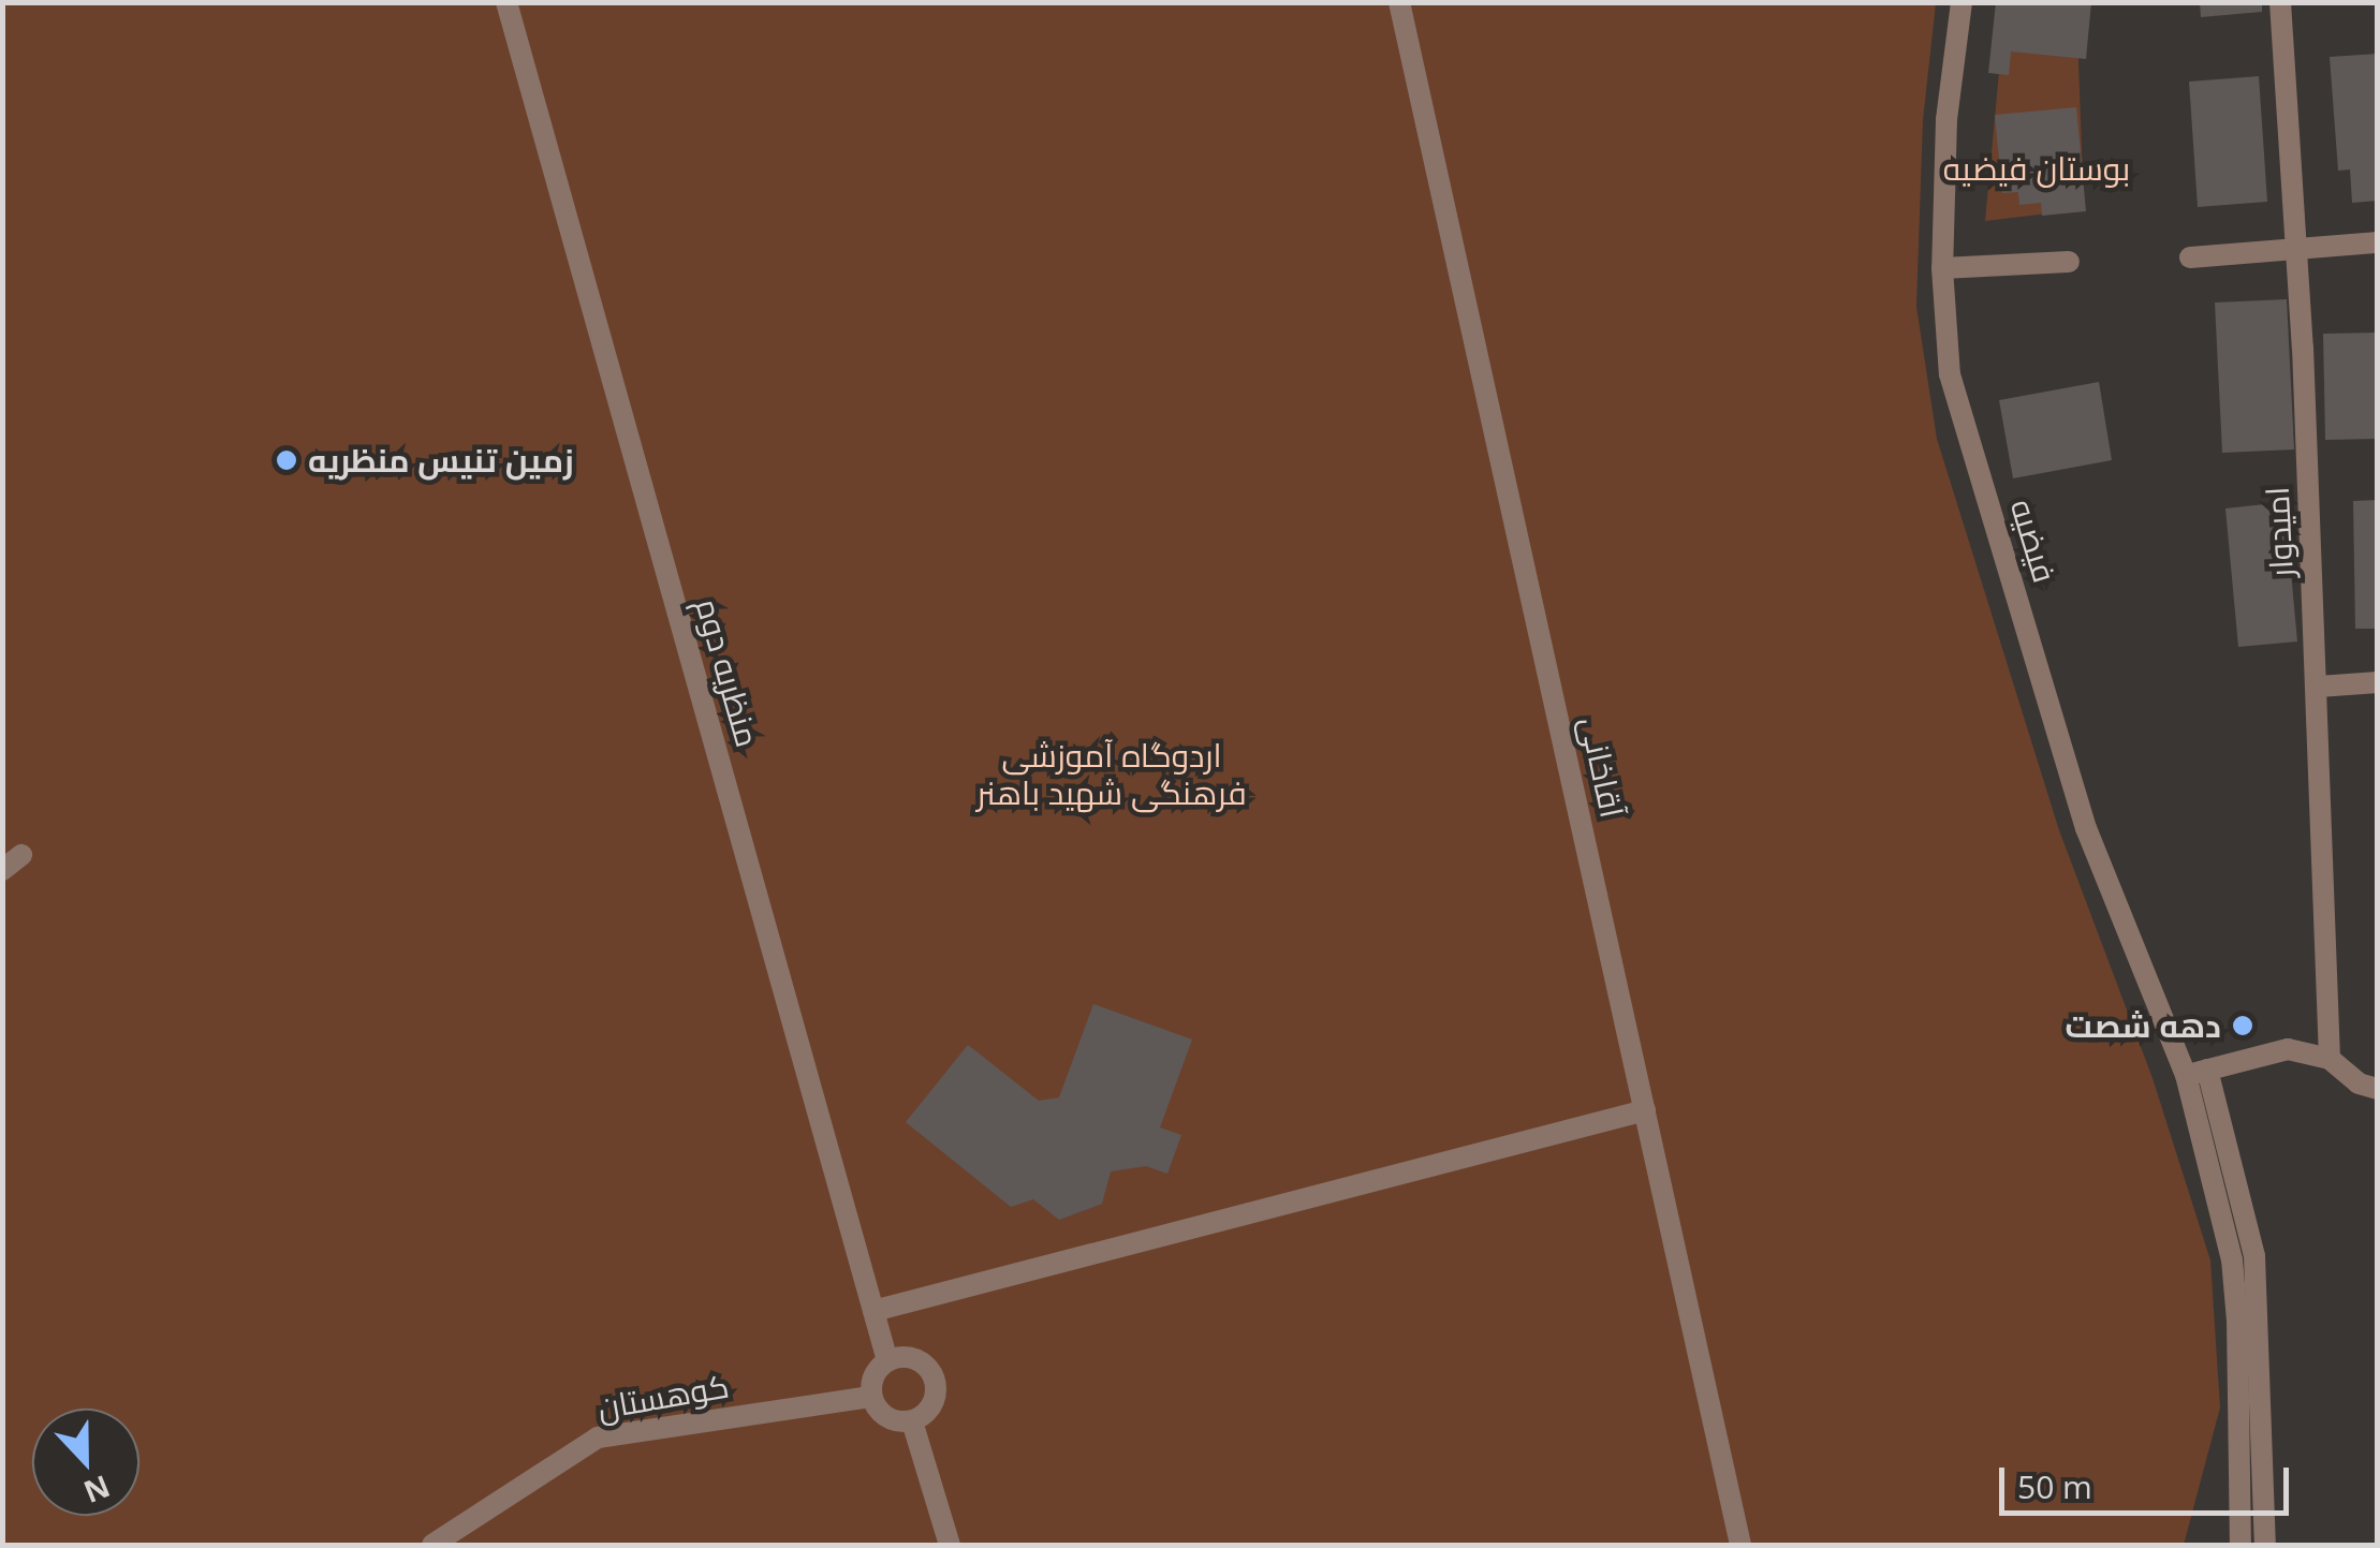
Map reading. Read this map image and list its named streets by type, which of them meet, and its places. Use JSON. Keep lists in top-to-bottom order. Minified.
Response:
{"streets":{"street":["امیدوار","فیضیه","منظریه دوم","آقاخانی","کوهستان"]},"crossings":[["منظریه دوم","کوهستان"]],"parks":["بوستان فیضیه","اردوگاه آموزشی فرهنگی شهید باهنر"],"places":["زمین تنیس منظریه","دهه شصت"],"scale_bar":"50 m","north":"bottom"}
